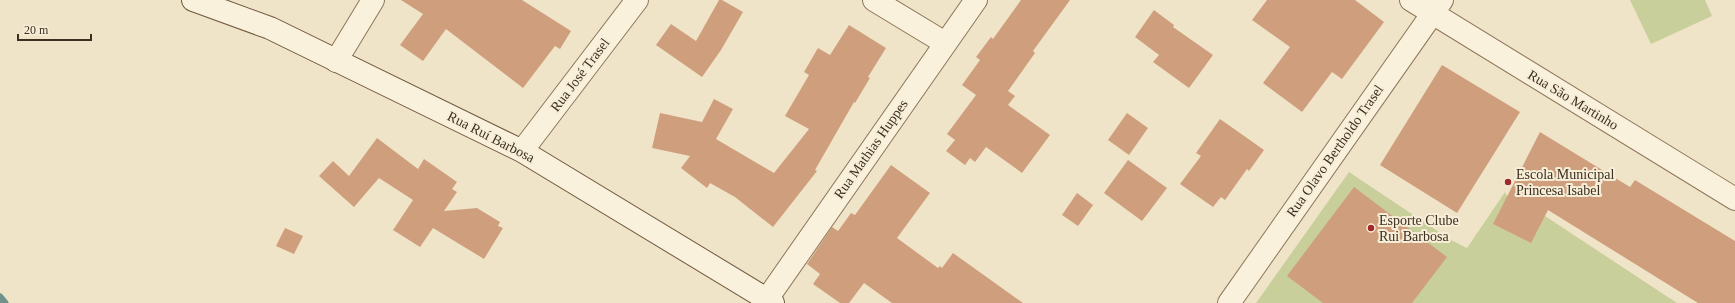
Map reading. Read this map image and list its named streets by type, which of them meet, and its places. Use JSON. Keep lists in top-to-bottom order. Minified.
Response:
{"streets":{"street":["Rua José Trasel","Rua São Martinho","Rua Ruí Barbosa","Rua Mathias Huppes","Rua Olavo Bertholdo Trasel"]},"crossings":[["Rua José Trasel","Rua Ruí Barbosa"],["Rua São Martinho","Rua Olavo Bertholdo Trasel"],["Rua Ruí Barbosa","Rua Mathias Huppes"]],"places":["Escola Municipal Princesa Isabel","Esporte Clube Rui Barbosa"],"scale_bar":"20 m"}
